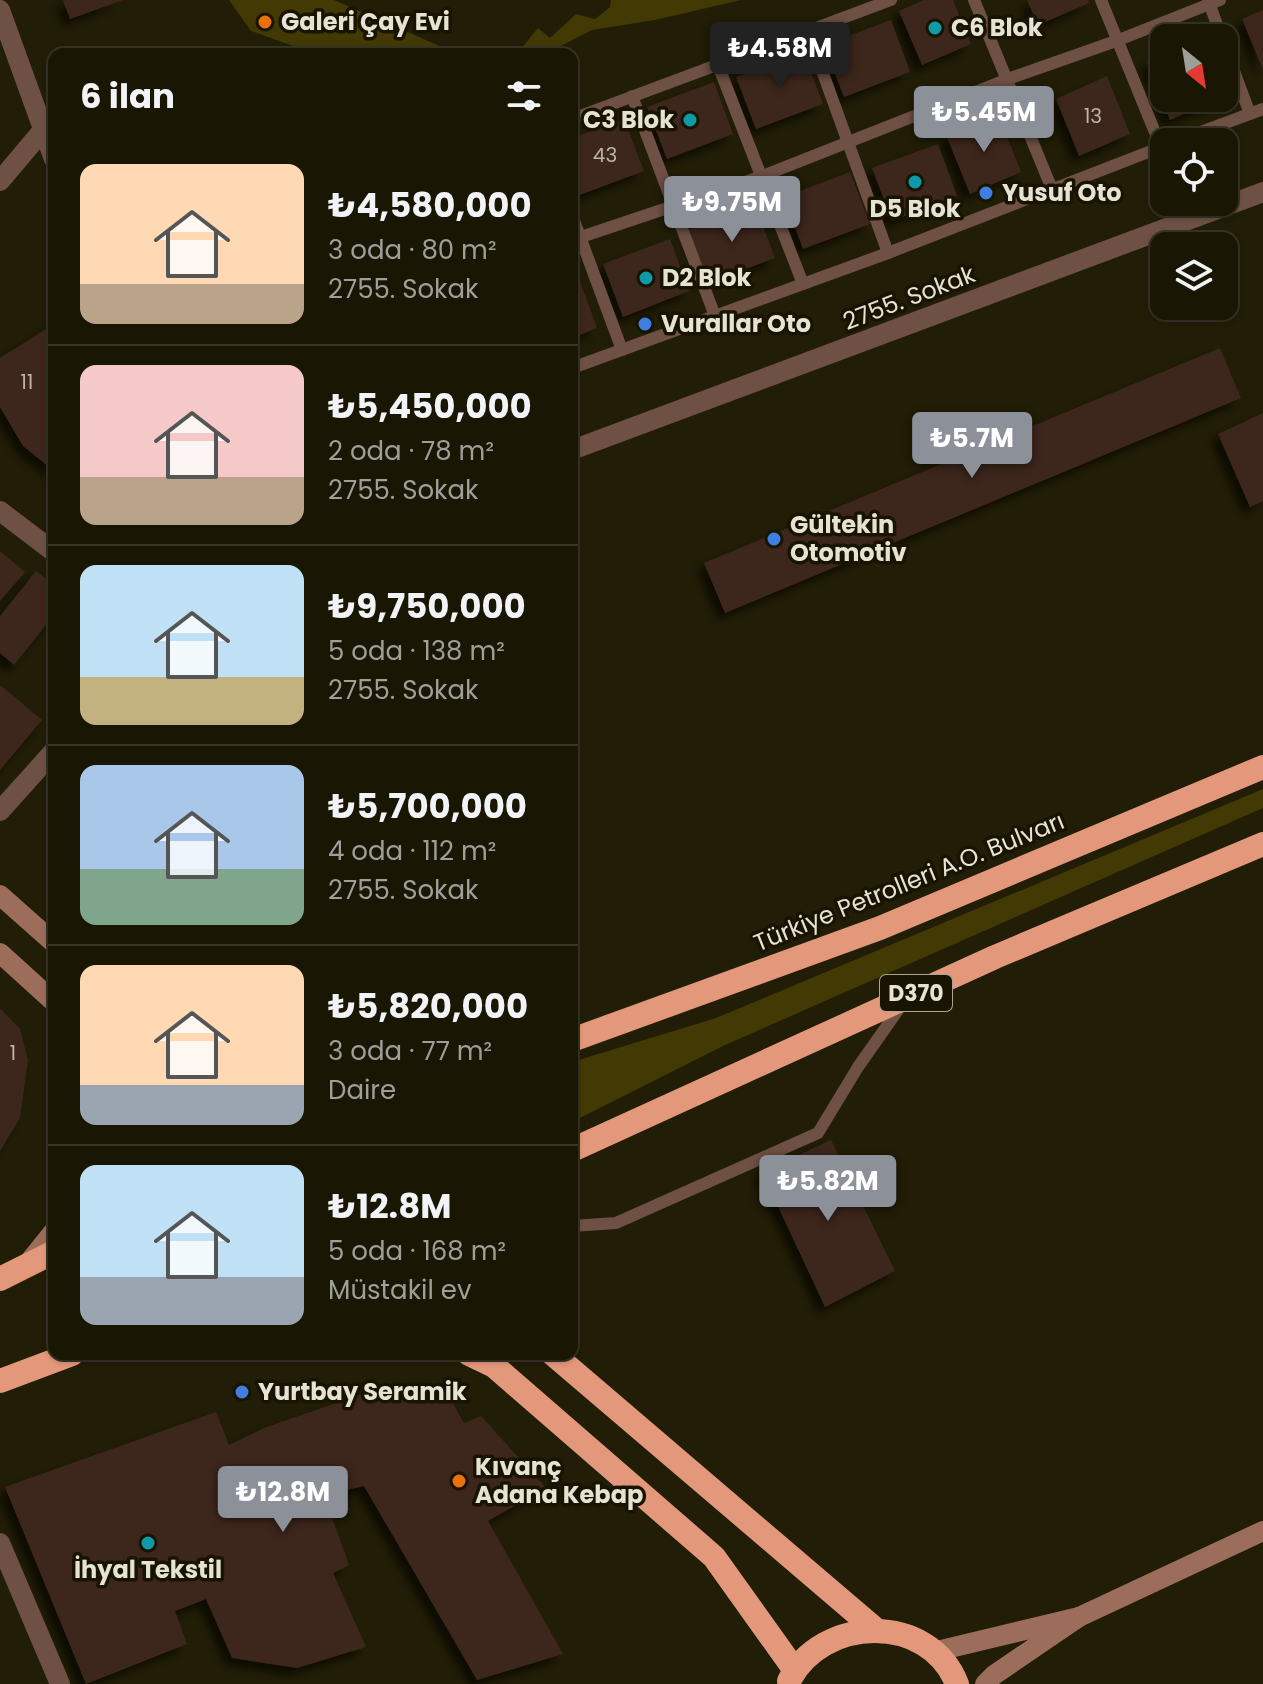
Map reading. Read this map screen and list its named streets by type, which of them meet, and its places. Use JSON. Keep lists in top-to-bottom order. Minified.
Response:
{"streets":{"highway":["Türkiye Petrolleri A.O. Bulvarı","D370"],"street":["2755. Sokak"]},"places":["Galeri Çay Evi","C6 Blok","C3 Blok","D5 Blok","Yusuf Oto","D2 Blok","Vurallar Oto","Gültekin Otomotiv","Yurtbay Seramik","Kıvanç Adana Kebap","İhyal Tekstil"],"house_numbers":["13","43","11","1"],"north":"bottom right","page":{"price":["₺4.58M","₺5.45M","₺9.75M","₺5.7M","₺5.82M","₺12.8M"],"heading":"6 ilan","list":[{"name":"₺4,580,000","note":"3 oda · 80 m² · 2755. Sokak"},{"name":"₺5,450,000","note":"2 oda · 78 m² · 2755. Sokak"},{"name":"₺9,750,000","note":"5 oda · 138 m² · 2755. Sokak"},{"name":"₺5,700,000","note":"4 oda · 112 m² · 2755. Sokak"},{"name":"₺5,820,000","note":"3 oda · 77 m² · Daire"},{"name":"₺12.8M","note":"5 oda · 168 m² · Müstakil ev"}]}}
